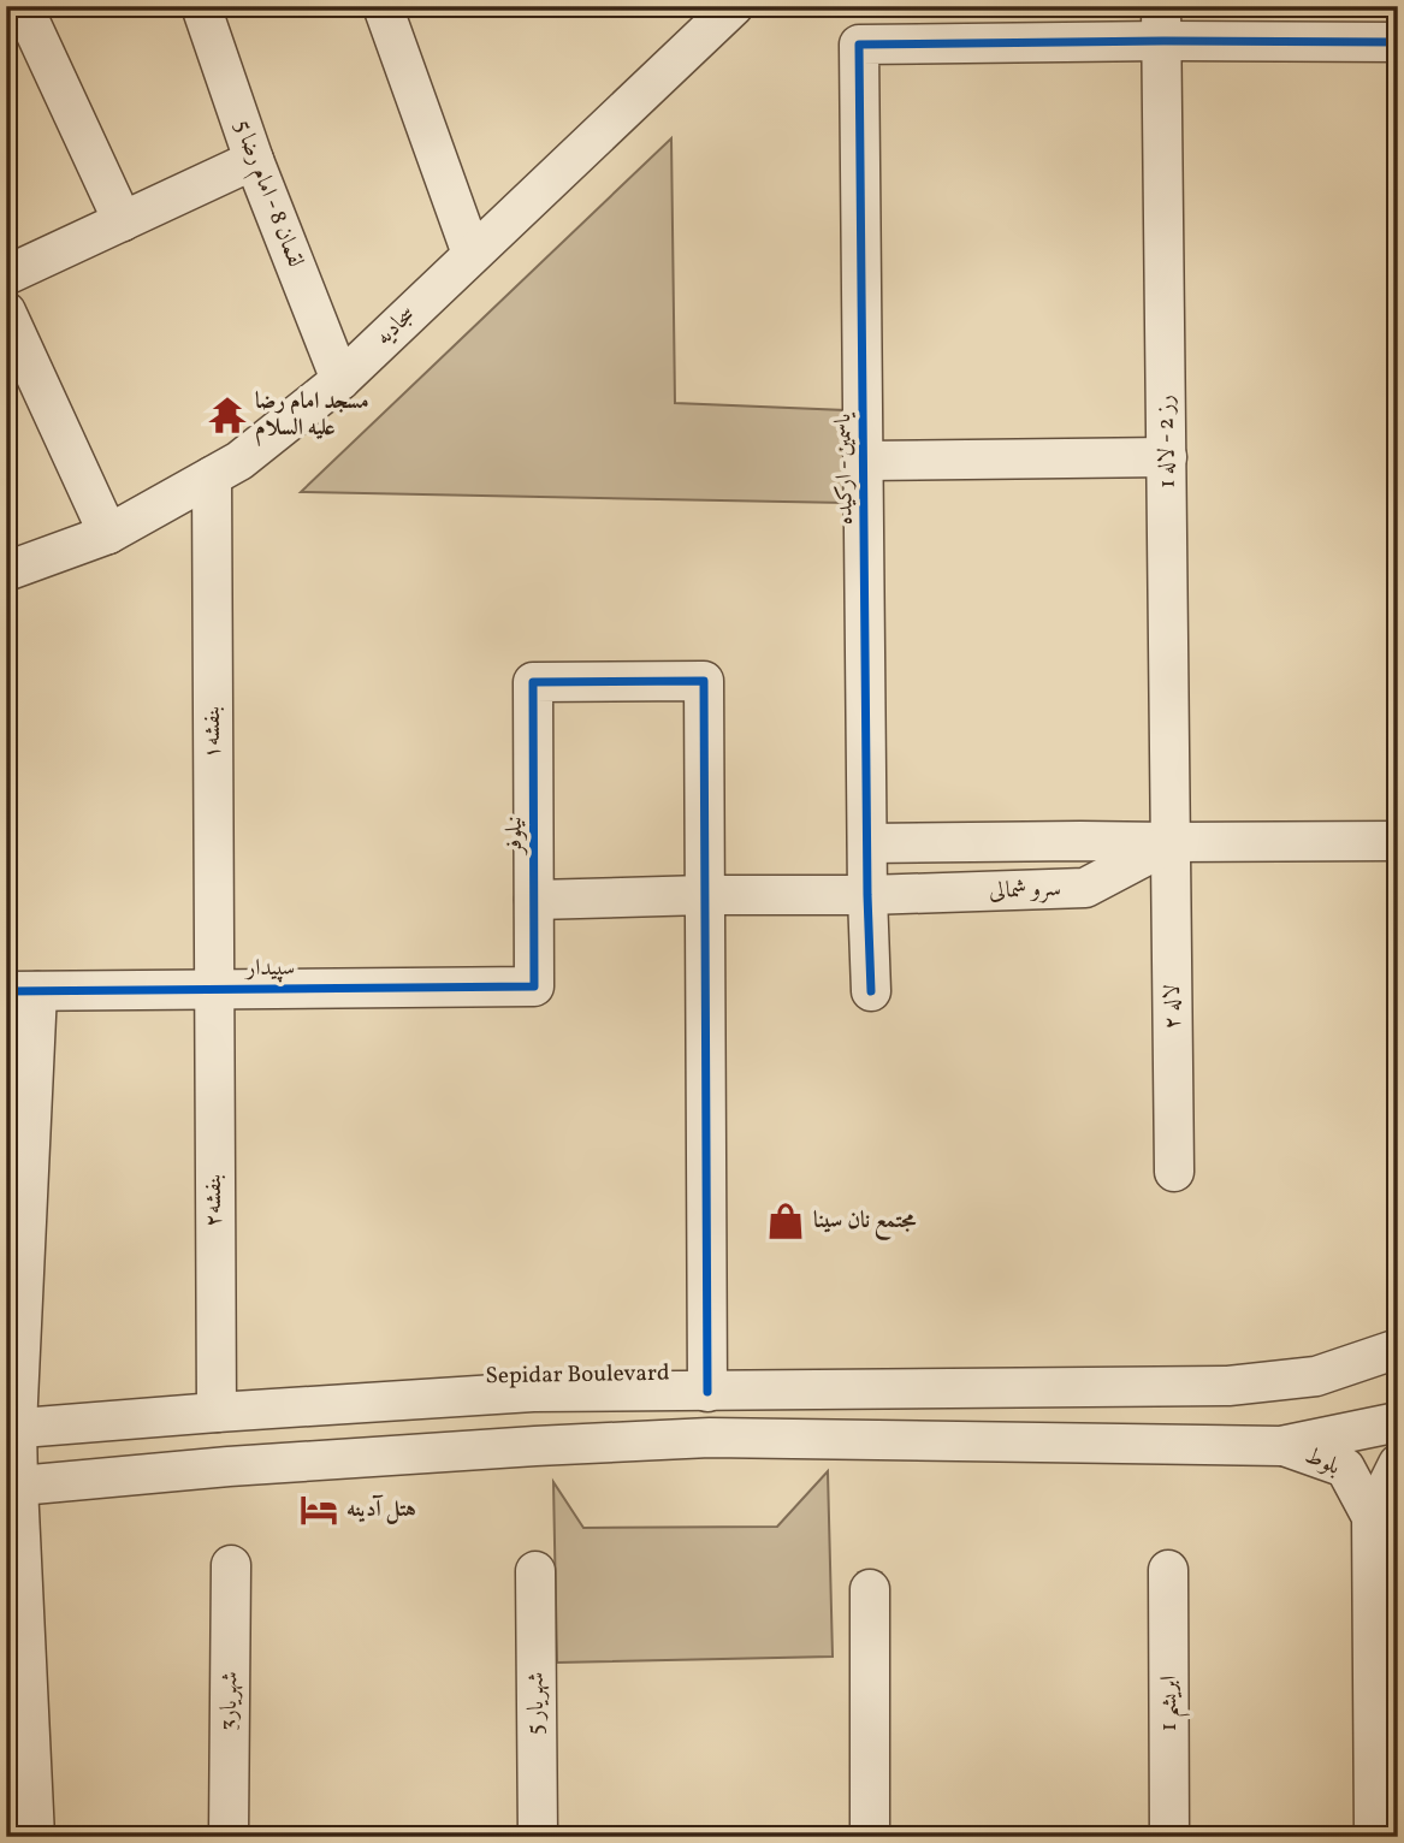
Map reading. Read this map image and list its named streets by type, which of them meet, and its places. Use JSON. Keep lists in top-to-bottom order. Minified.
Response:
{"streets":{"street":["لقمان 8 - امام رضا 5","سجادیه","رز 2 - لاله 1","یاسمین - ارکیده","بنفشه۱","نیلوفر","سرو شمالی","سپیدار","لاله ۲","بنفشه۲","Sepidar Boulevard","بلوط","شهریار3","شهریار 5","ابریشم 1"]},"crossings":[["لقمان 8 - امام رضا 5","سجادیه"],["سجادیه","بنفشه۱"],["رز 2 - لاله 1","یاسمین - ارکیده"],["رز 2 - لاله 1","سرو شمالی"],["رز 2 - لاله 1","لاله ۲"],["یاسمین - ارکیده","سرو شمالی"],["بنفشه۱","سپیدار"],["بنفشه۱","بنفشه۲"],["نیلوفر","سرو شمالی"],["نیلوفر","سپیدار"],["سرو شمالی","لاله ۲"],["سپیدار","بنفشه۲"],["بنفشه۲","Sepidar Boulevard"]],"places":{"temple":["مسجد امام رضا علیه السلام"],"shop":["مجتمع نان سینا"],"hotel":["هتل آدینه"]}}
